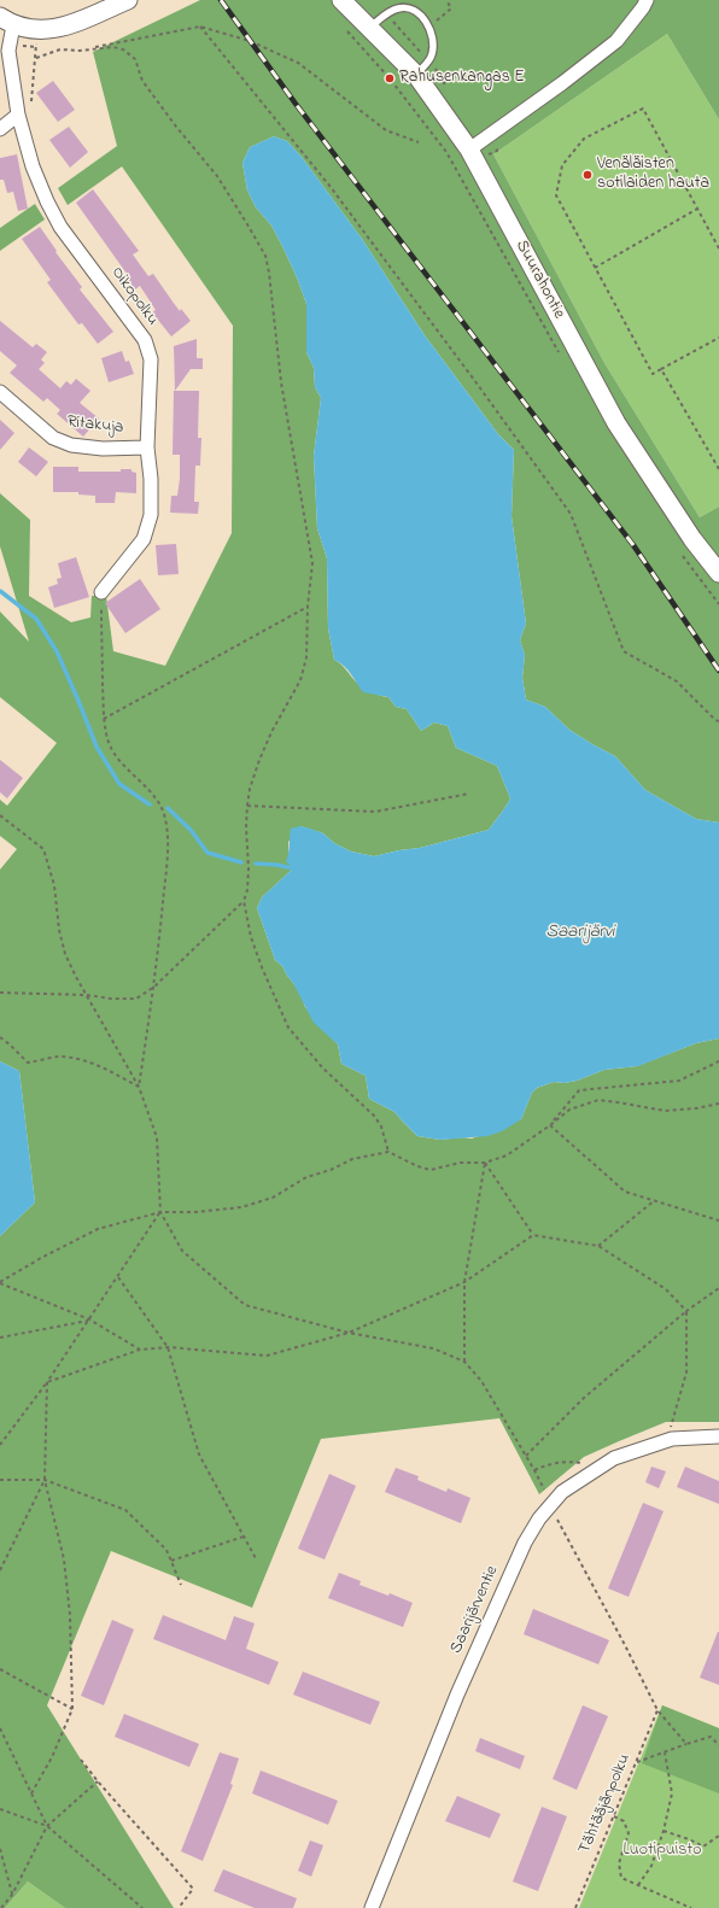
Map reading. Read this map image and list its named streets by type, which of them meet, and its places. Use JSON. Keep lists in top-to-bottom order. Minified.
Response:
{"streets":{"street":["Suurahontie","Oikopolku","Ritakuja","Saarijärventie"],"path":["Tähtääjänpolku"]},"crossings":[["Oikopolku","Ritakuja"]],"water":["Saarijärvi"],"parks":["Luotipuisto"],"places":["Rahusenkangas E","Venäläisten sotilaiden hauta"]}
